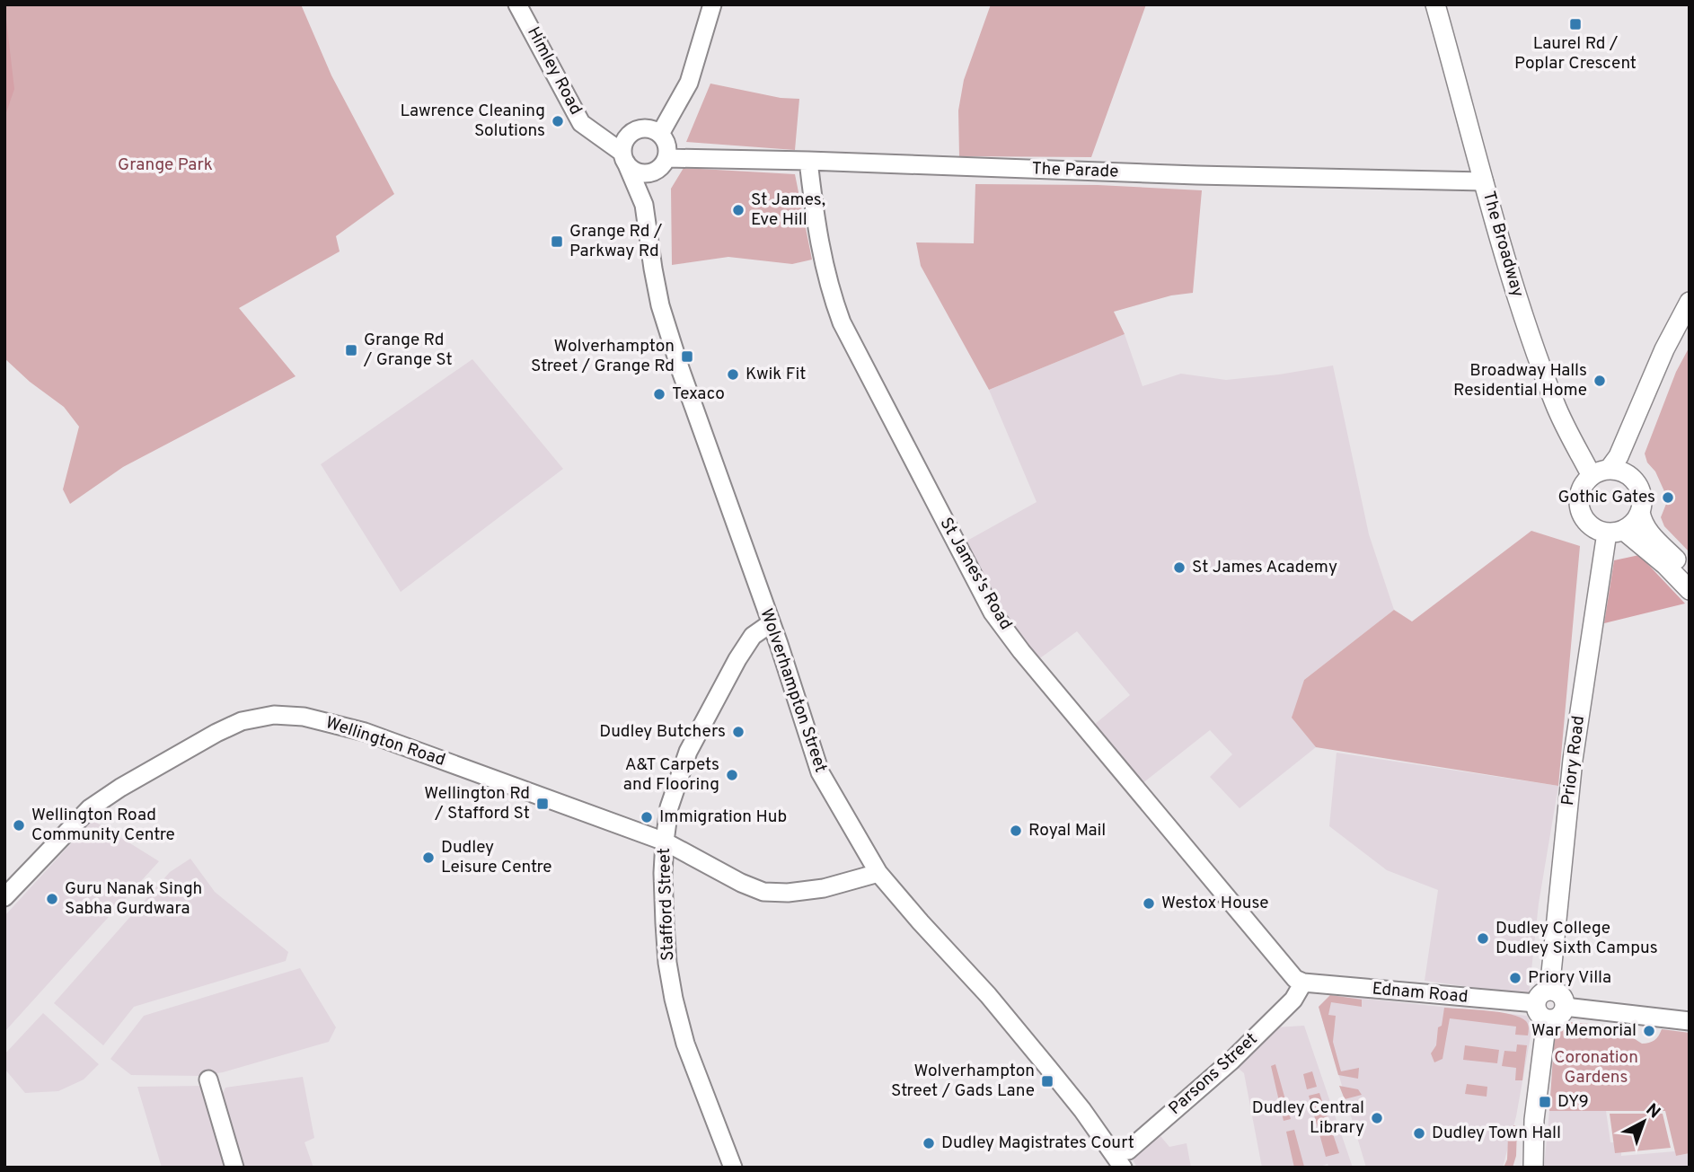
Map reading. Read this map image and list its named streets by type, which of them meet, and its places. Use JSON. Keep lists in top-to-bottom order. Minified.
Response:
{"streets":{"main road":["Himley Road","The Parade","The Broadway","St James's Road","Wolverhampton Street","Wellington Road","Priory Road","Stafford Street","Ednam Road","Parsons Street"]},"crossings":[["Himley Road","The Parade"],["Himley Road","Wolverhampton Street"],["The Parade","The Broadway"],["The Parade","St James's Road"],["The Parade","Wolverhampton Street"],["The Broadway","Priory Road"],["St James's Road","Ednam Road"],["St James's Road","Parsons Street"],["Wolverhampton Street","Wellington Road"],["Wolverhampton Street","Stafford Street"],["Wolverhampton Street","Parsons Street"],["Wellington Road","Stafford Street"],["Priory Road","Ednam Road"],["Ednam Road","Parsons Street"]],"parks":["Grange Park","Coronation Gardens"],"places":{"transit":["Laurel Rd / Poplar Crescent","Grange Rd / Parkway Rd","Grange Rd / Grange St","Wolverhampton Street / Grange Rd","Wellington Rd / Stafford St","Wolverhampton Street / Gads Lane","DY9"],"other":["Lawrence Cleaning Solutions","St James, Eve Hill","Kwik Fit","Broadway Halls Residential Home","Texaco","Gothic Gates","St James Academy","Dudley Butchers","A&T Carpets and Flooring","Immigration Hub","Wellington Road Community Centre","Royal Mail","Dudley Leisure Centre","Guru Nanak Singh Sabha Gurdwara","Westox House","Dudley College Dudley Sixth Campus","Priory Villa","War Memorial","Dudley Central Library","Dudley Town Hall","Dudley Magistrates Court"]},"north":"top right"}
